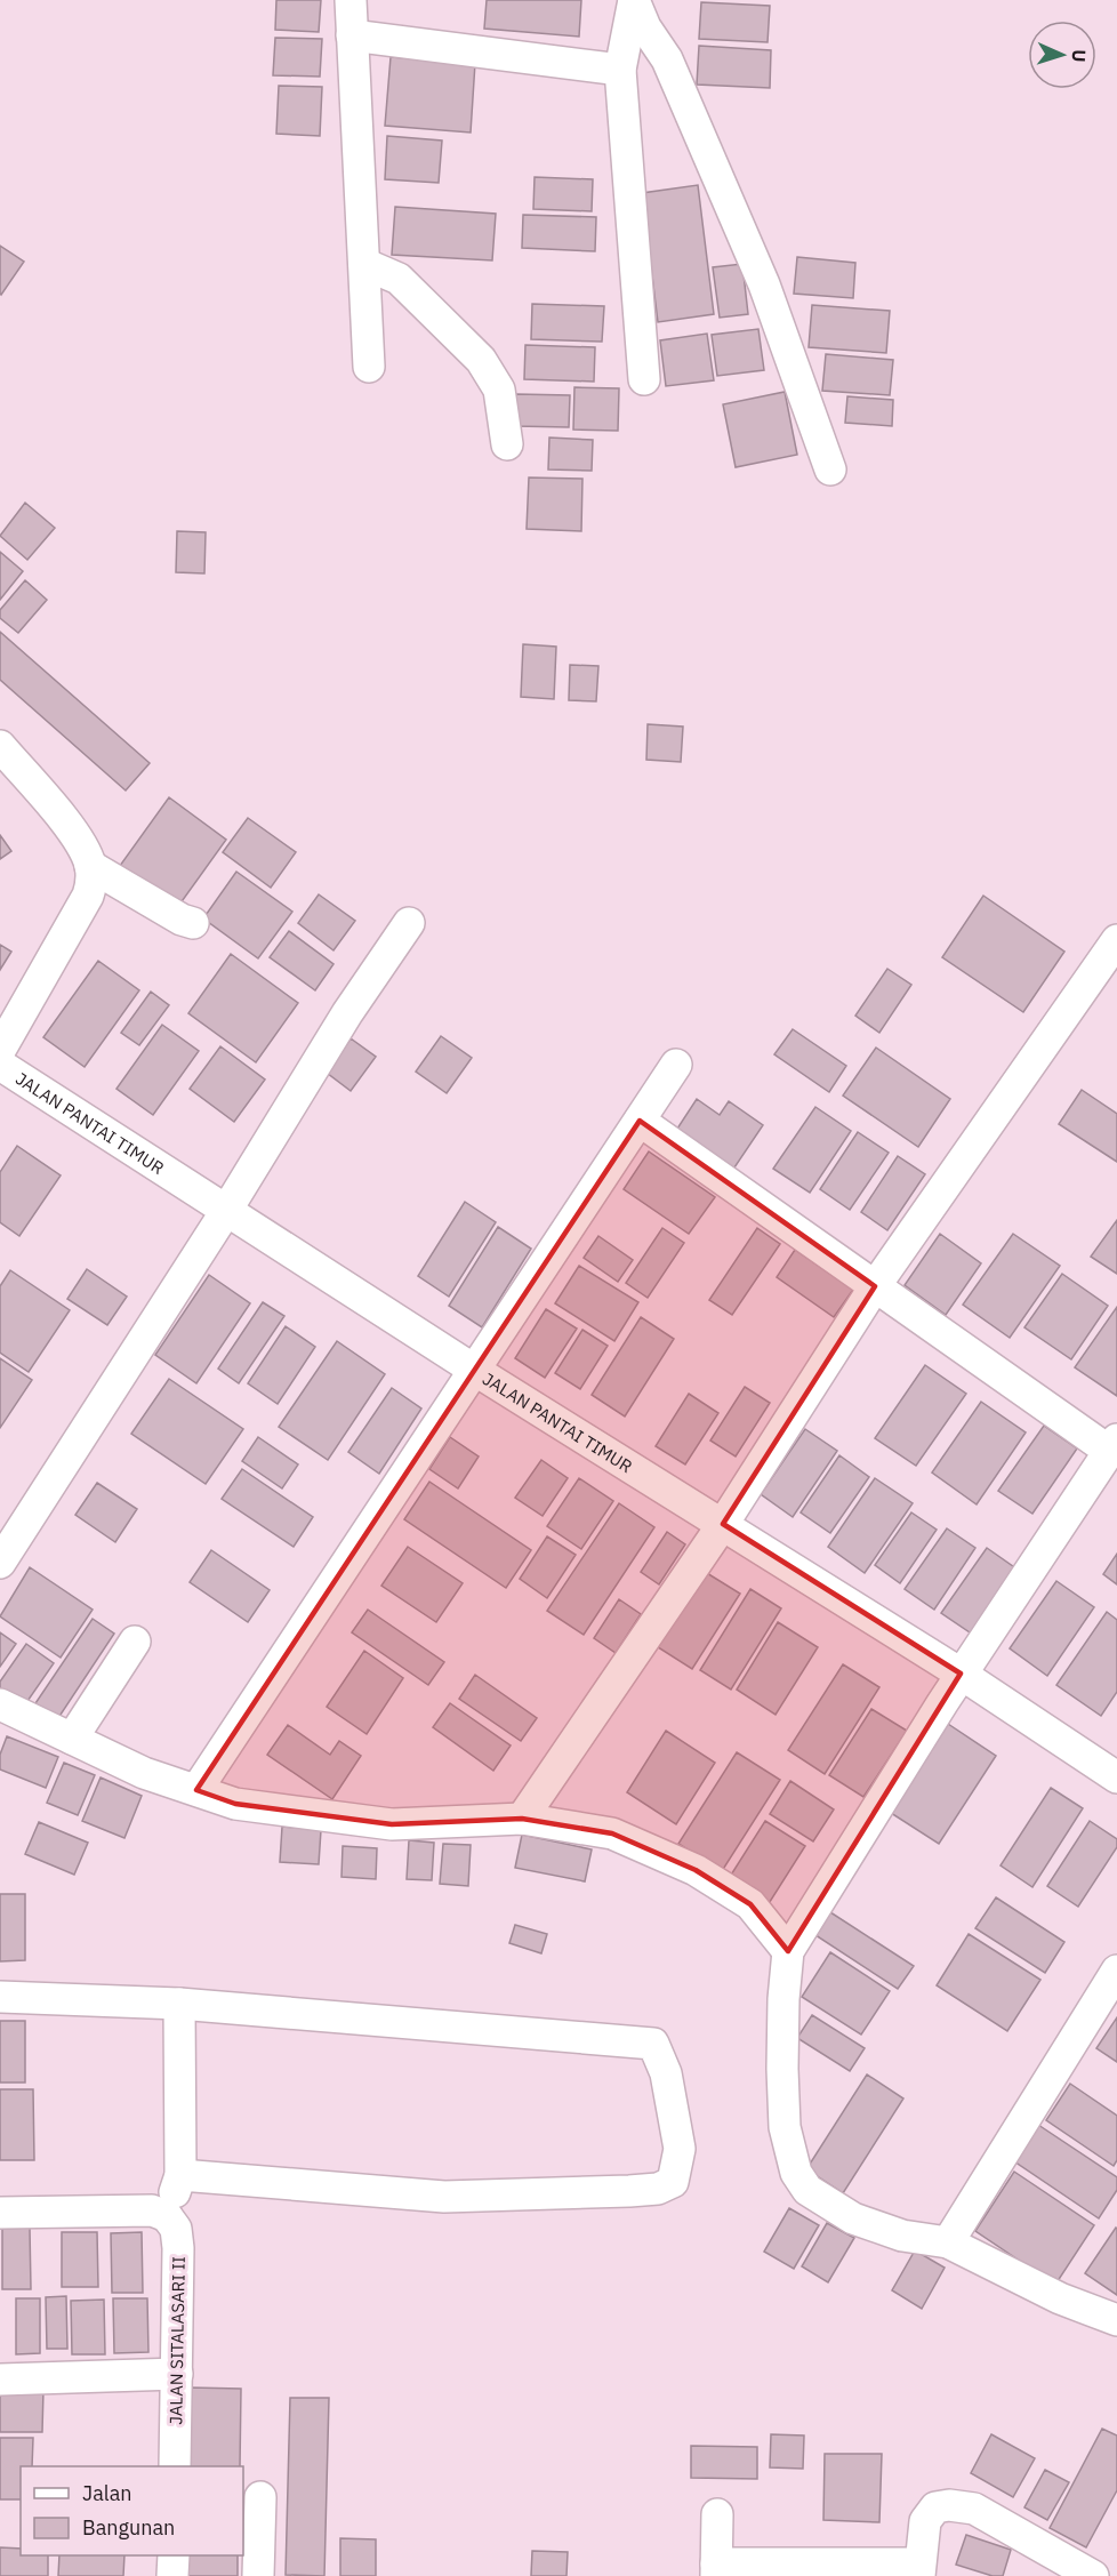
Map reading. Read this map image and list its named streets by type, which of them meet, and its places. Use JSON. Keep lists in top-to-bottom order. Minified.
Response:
{"streets":{"street":["JALAN PANTAI TIMUR","JALAN SITALASARI II"]},"legend":["Jalan","Bangunan"],"north":"right"}
